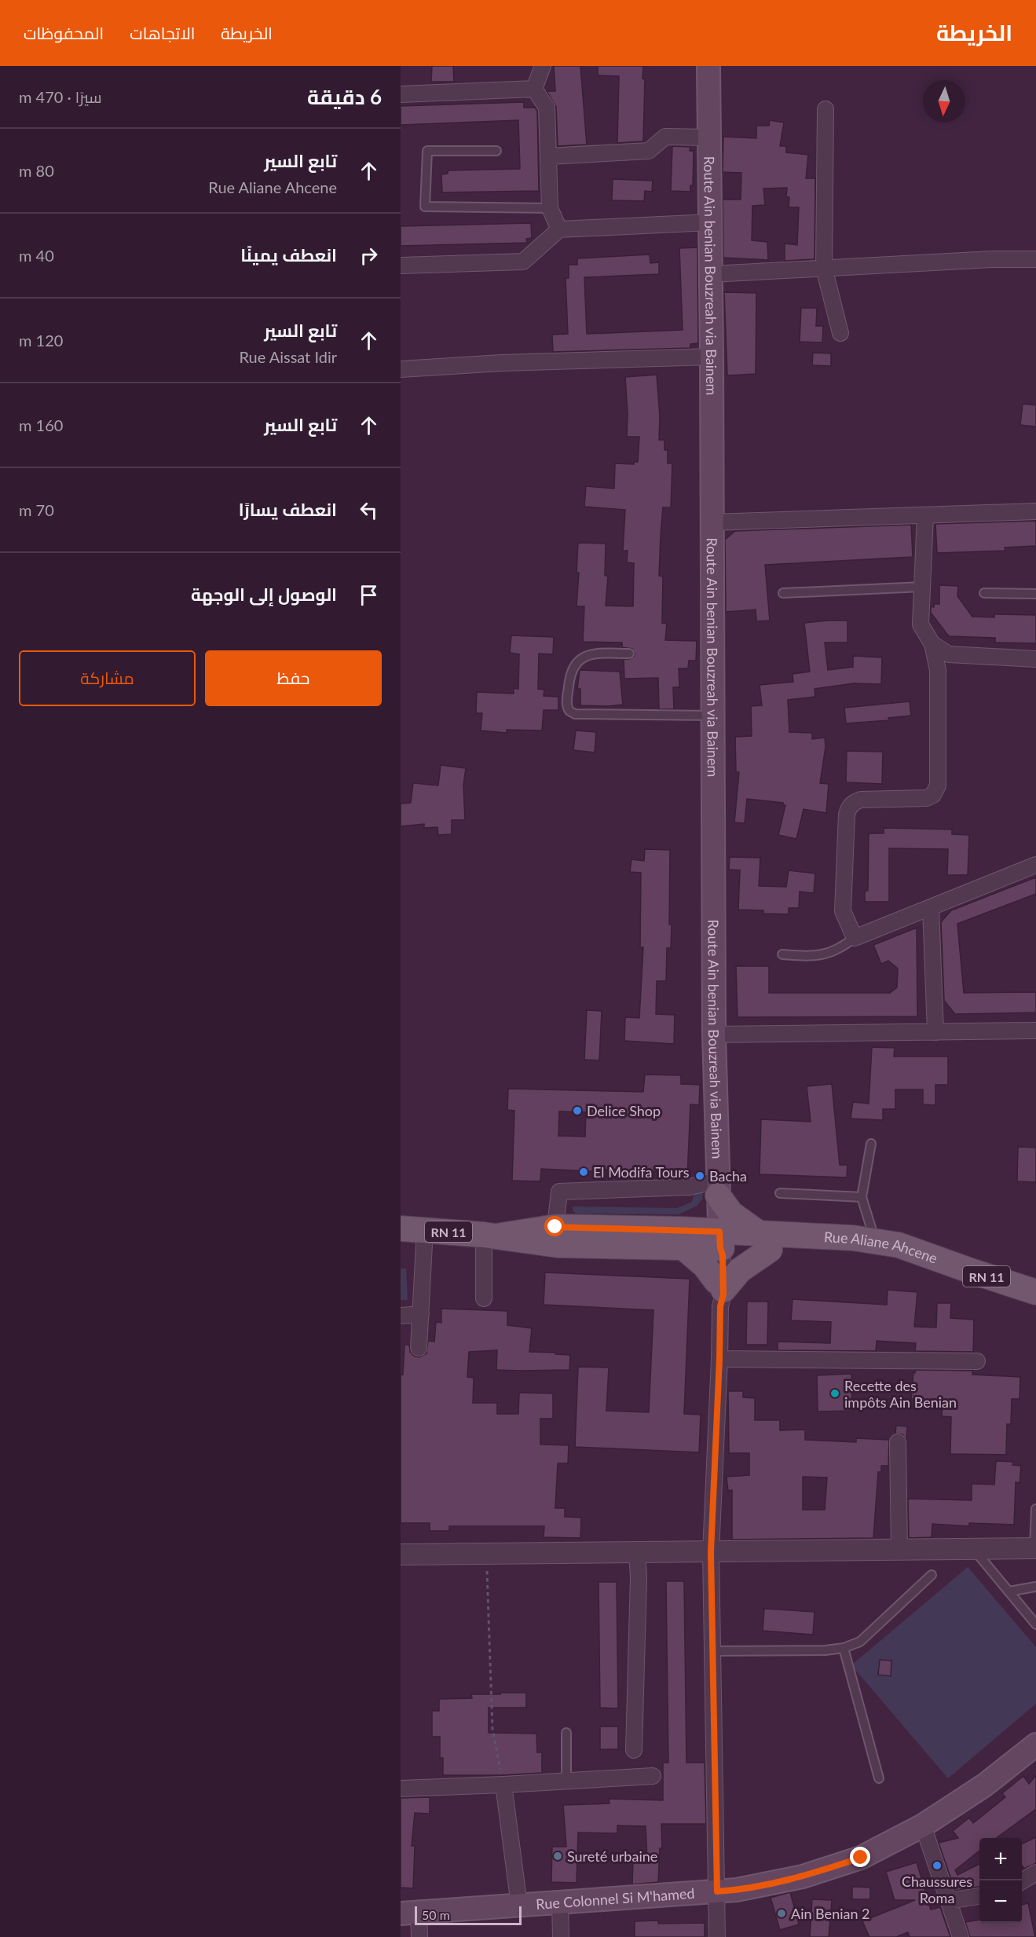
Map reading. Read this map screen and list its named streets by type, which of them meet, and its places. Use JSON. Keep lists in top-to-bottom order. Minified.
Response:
{"streets":{"main road":["Route Ain benian Bouzreah via Bainem","RN 11","Rue Aliane Ahcene","Rue Colonnel Si M'hamed"]},"crossings":[["Route Ain benian Bouzreah via Bainem","Rue Aliane Ahcene"],["RN 11","Rue Aliane Ahcene"]],"places":["Delice Shop","El Modifa Tours","Bacha","Recette des impôts Ain Benian","Sureté urbaine","Chaussures Roma","Ain Benian 2"],"scale_bar":"50 m","north":"bottom","page":{"header":"الخريطة","nav":["الخريطة","الاتجاهات","المحفوظات"],"heading":["6 دقيقة","سيرًا · 470 m"],"list":[["تابع السير","Rue Aliane Ahcene","80 m"],["انعطف يمينًا","40 m"],["تابع السير","Rue Aissat Idir","120 m"],["تابع السير","160 m"],["انعطف يسارًا","70 m"],"الوصول إلى الوجهة"],"buttons":["حفظ","مشاركة"],"map_buttons":["+","−"],"scale":"50 m"}}
